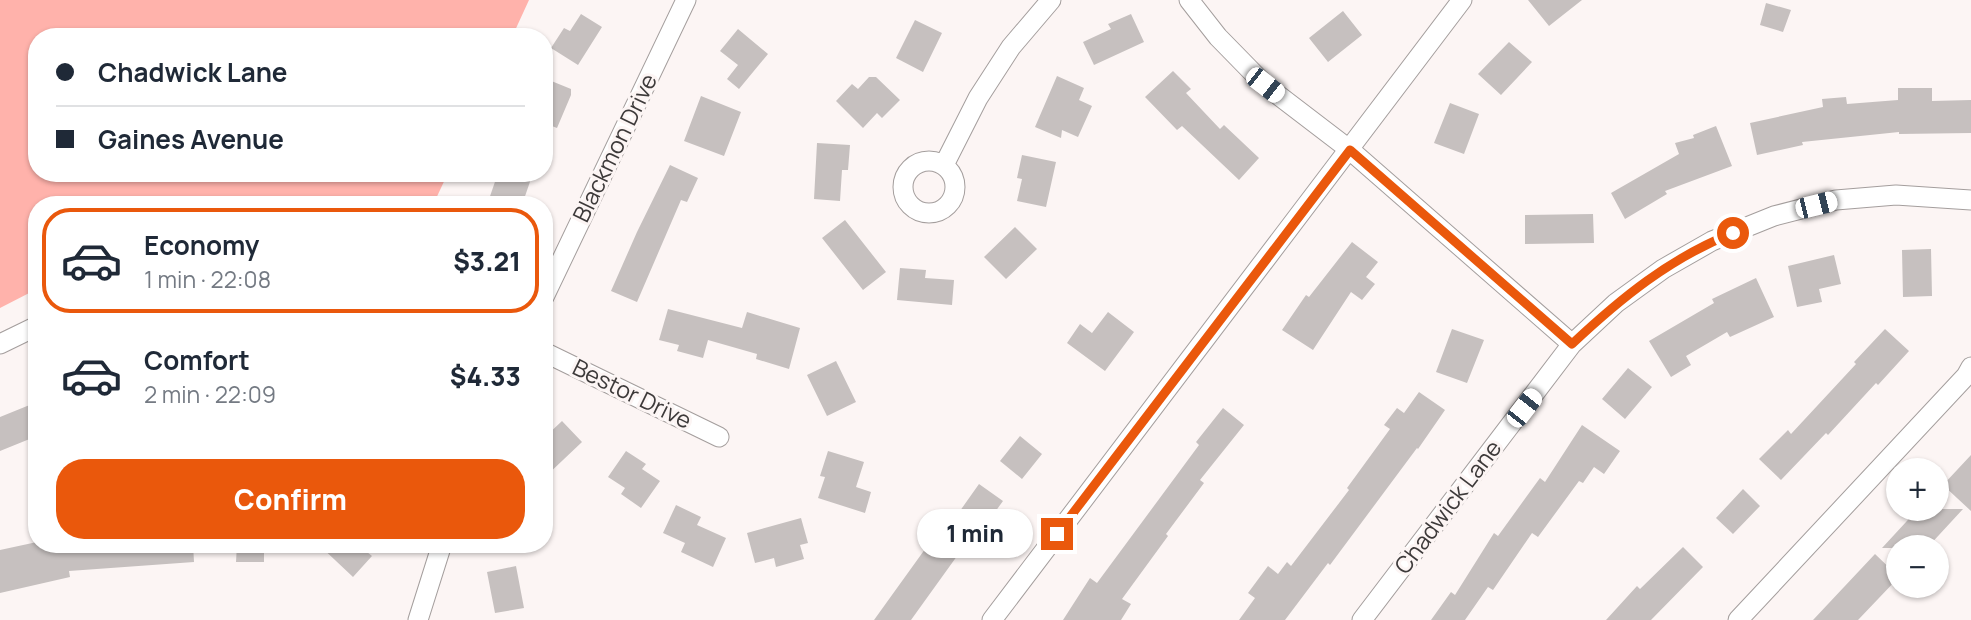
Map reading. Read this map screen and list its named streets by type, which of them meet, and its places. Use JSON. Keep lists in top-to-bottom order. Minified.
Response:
{"streets":{"street":["Blackmon Drive","Bestor Drive","Chadwick Lane"]},"page":{"banner":["Chadwick Lane","Gaines Avenue"],"list":[{"name":"Economy","note":"1 min · 22:08","value":"$3.21"},{"name":"Comfort","note":"2 min · 22:09","value":"$4.33"}],"buttons":"Confirm","map_buttons":["+","−"],"bubble":"1 min"}}
